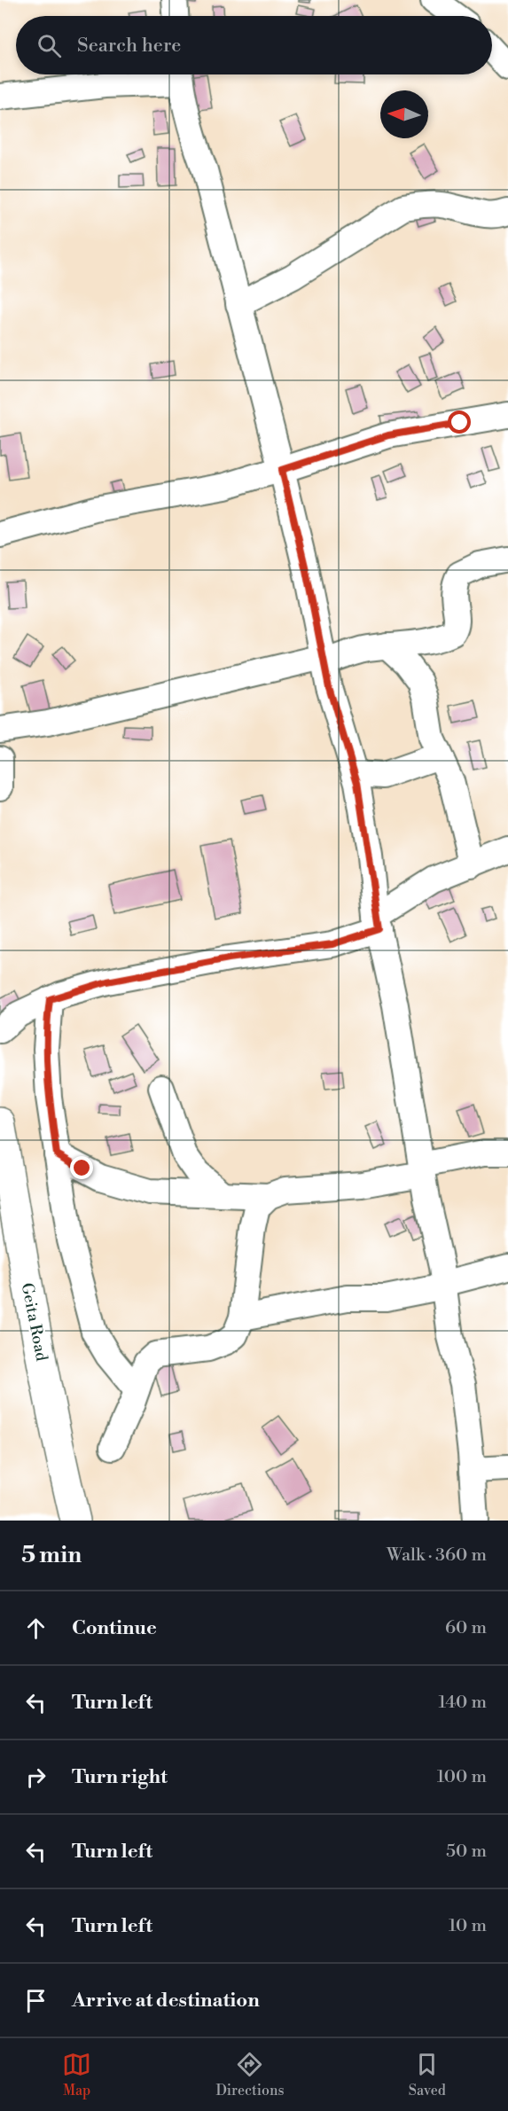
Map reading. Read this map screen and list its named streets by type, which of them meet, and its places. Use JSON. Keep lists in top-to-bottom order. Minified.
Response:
{"streets":{"highway":["Geita Road"]},"north":"left","page":{"search":"Search here","heading":["5 min","Walk · 360 m"],"list":[["Continue","60 m"],["Turn left","140 m"],["Turn right","100 m"],["Turn left","50 m"],["Turn left","10 m"],"Arrive at destination"],"nav":["Map","Directions","Saved"]}}
